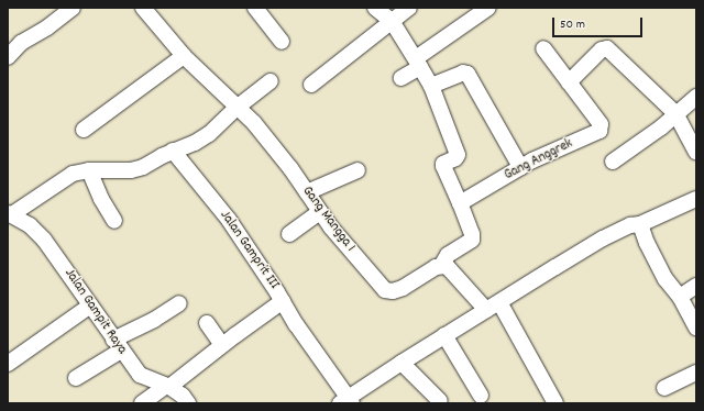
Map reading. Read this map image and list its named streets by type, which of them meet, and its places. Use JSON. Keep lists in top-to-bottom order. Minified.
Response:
{"streets":{"street":["Gang Anggrek","Gang Mangga 1","Jalan Gamprit III","Jalan Gampit Raya"]},"crossings":[["Jalan Gamprit III","Jalan Gampit Raya"]],"scale_bar":"50 m"}
